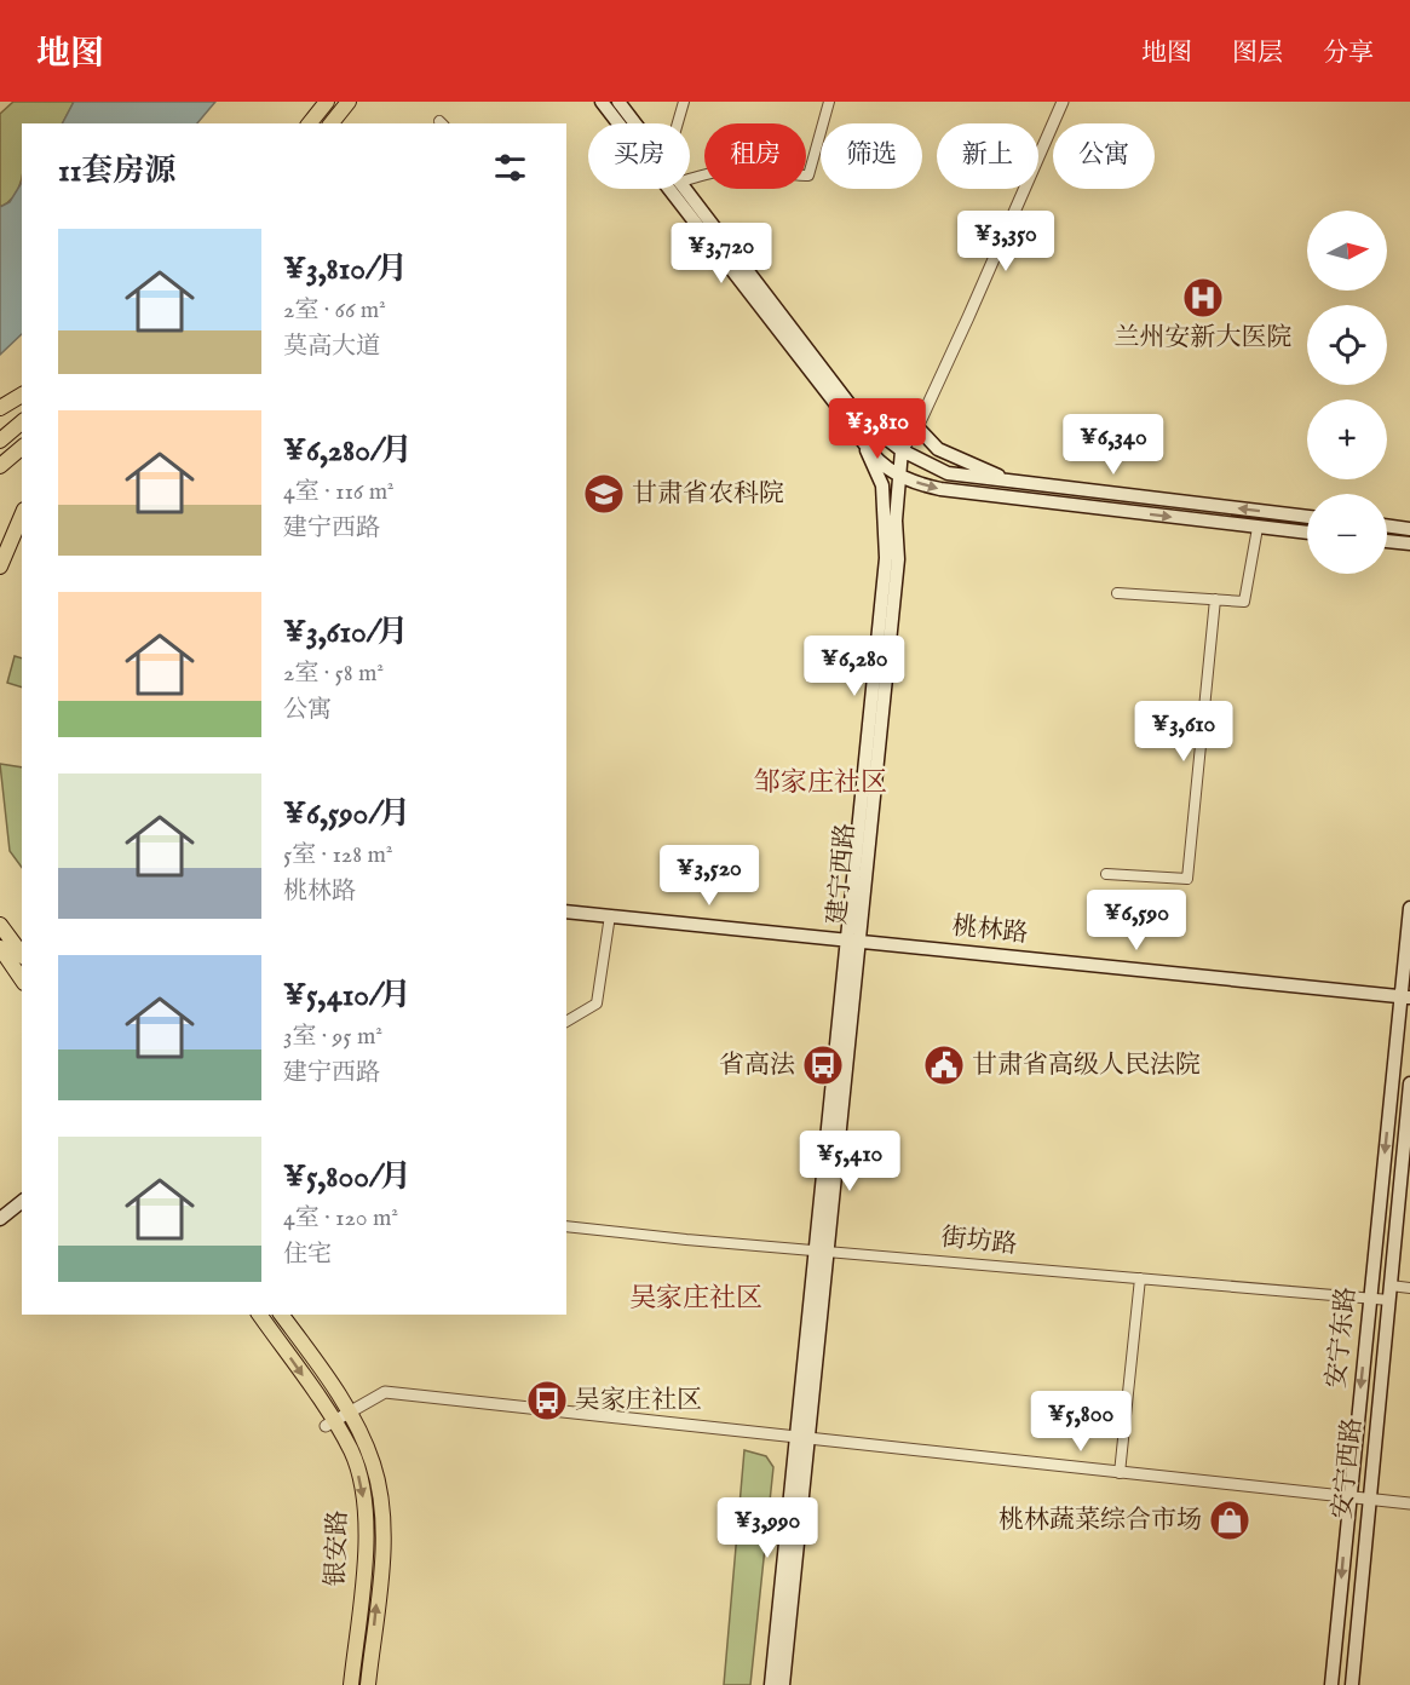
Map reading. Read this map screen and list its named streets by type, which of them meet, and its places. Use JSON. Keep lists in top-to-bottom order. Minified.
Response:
{"streets":{"main road":["建宁西路","桃林路","安宁东路","安宁西路","银安路"],"street":["街坊路"]},"crossings":[["建宁西路","桃林路"],["建宁西路","街坊路"],["桃林路","安宁东路"],["街坊路","安宁东路"],["街坊路","安宁西路"]],"one_way":["安宁东路"],"districts":["邹家庄社区","吴家庄社区"],"places":{"hospital":["兰州安新大医院"],"school or university":["甘肃省农科院"],"bus stop":["省高法","吴家庄社区"],"public building":["甘肃省高级人民法院"],"shop":["桃林蔬菜综合市场"]},"north":"right","page":{"header":"地图","nav":["地图","图层","分享"],"chip":["买房","租房","筛选","新上","公寓"],"heading":"11套房源","map_buttons":["+","−"],"price":["¥3,350","¥3,720","¥3,810","¥6,340","¥6,280","¥3,610","¥3,520","¥6,590","¥5,410","¥5,800","¥3,990"],"list":[{"name":"¥3,810/月","note":"2室 · 66 m² · 莫高大道"},{"name":"¥6,280/月","note":"4室 · 116 m² · 建宁西路"},{"name":"¥3,610/月","note":"2室 · 58 m² · 公寓"},{"name":"¥6,590/月","note":"5室 · 128 m² · 桃林路"},{"name":"¥5,410/月","note":"3室 · 95 m² · 建宁西路"},{"name":"¥5,800/月","note":"4室 · 120 m² · 住宅"}]}}
